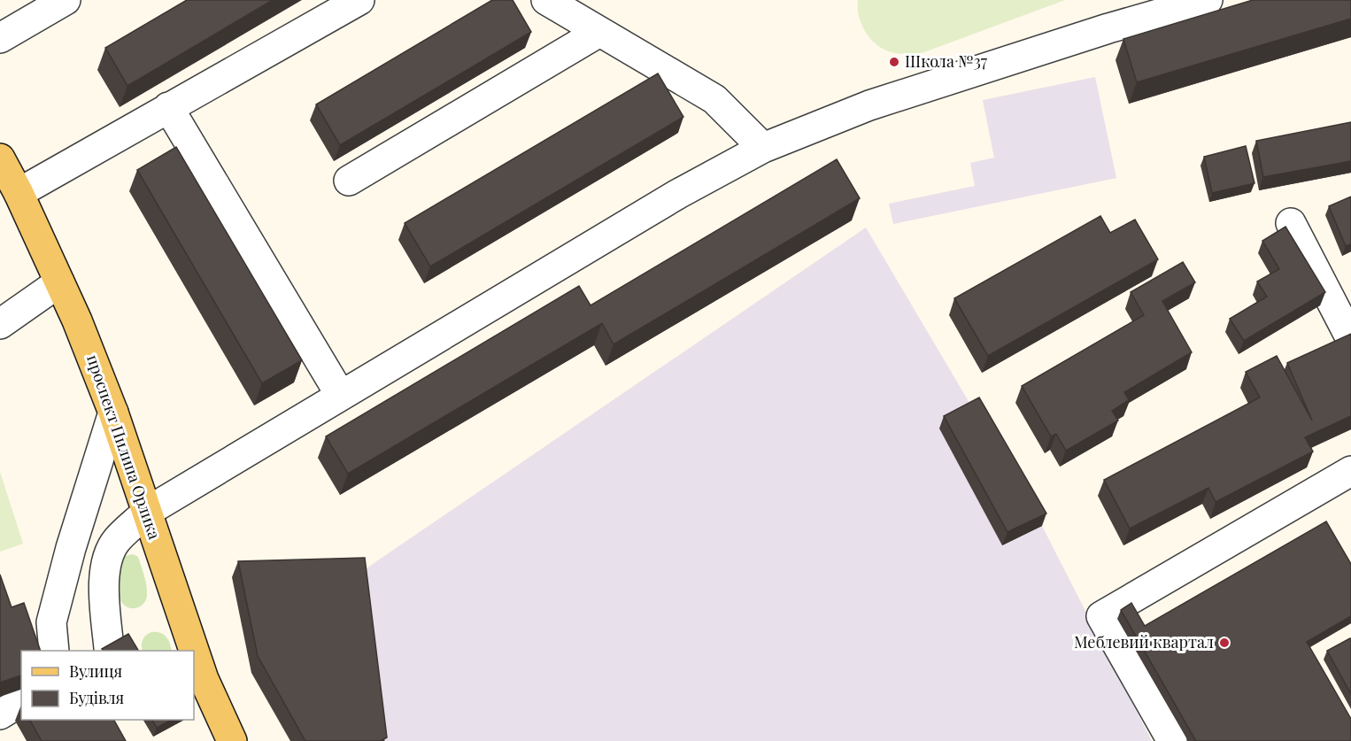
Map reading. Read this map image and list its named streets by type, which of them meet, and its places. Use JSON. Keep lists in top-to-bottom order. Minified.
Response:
{"streets":{"main road":["проспект Пилипа Орлика"]},"places":["Школа №37","Меблевий квартал"],"legend":["Вулиця","Будівля"]}
